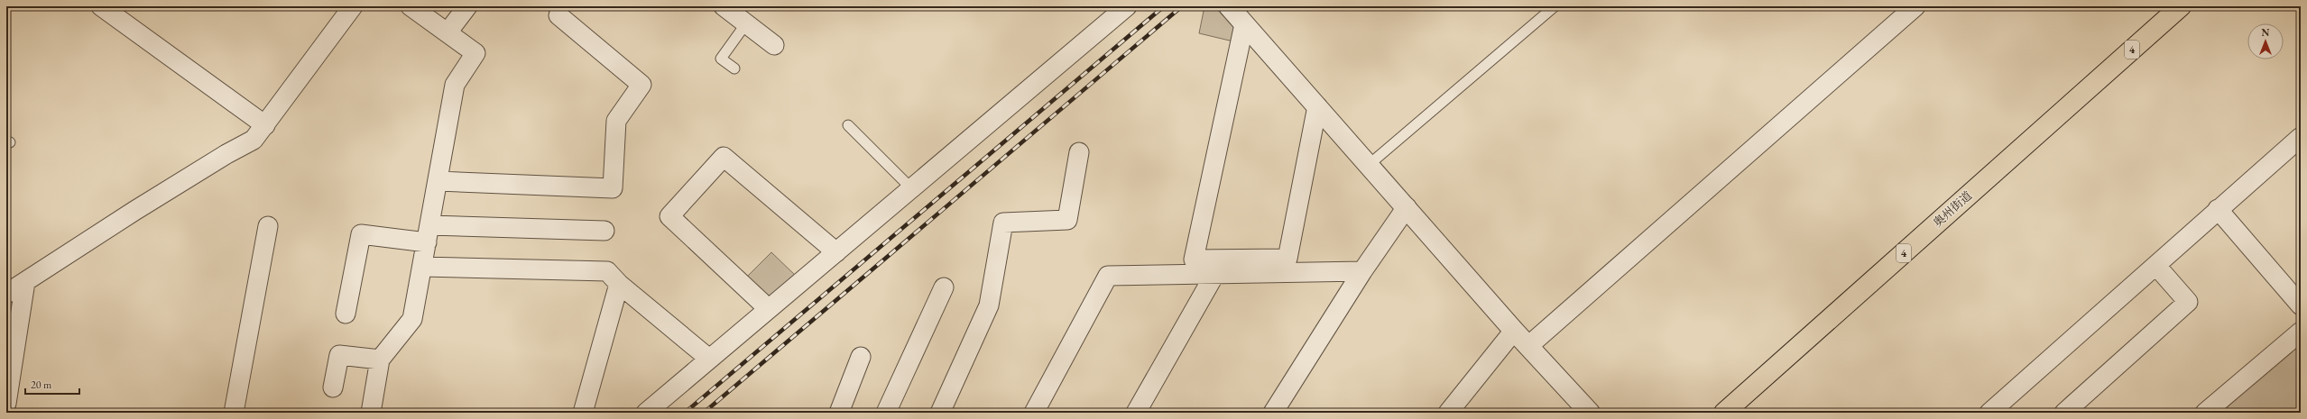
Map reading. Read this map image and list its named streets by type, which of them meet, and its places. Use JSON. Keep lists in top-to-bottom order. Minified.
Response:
{"streets":{"highway":["4","奥州街道"]},"scale_bar":"20 m","north":"top"}
